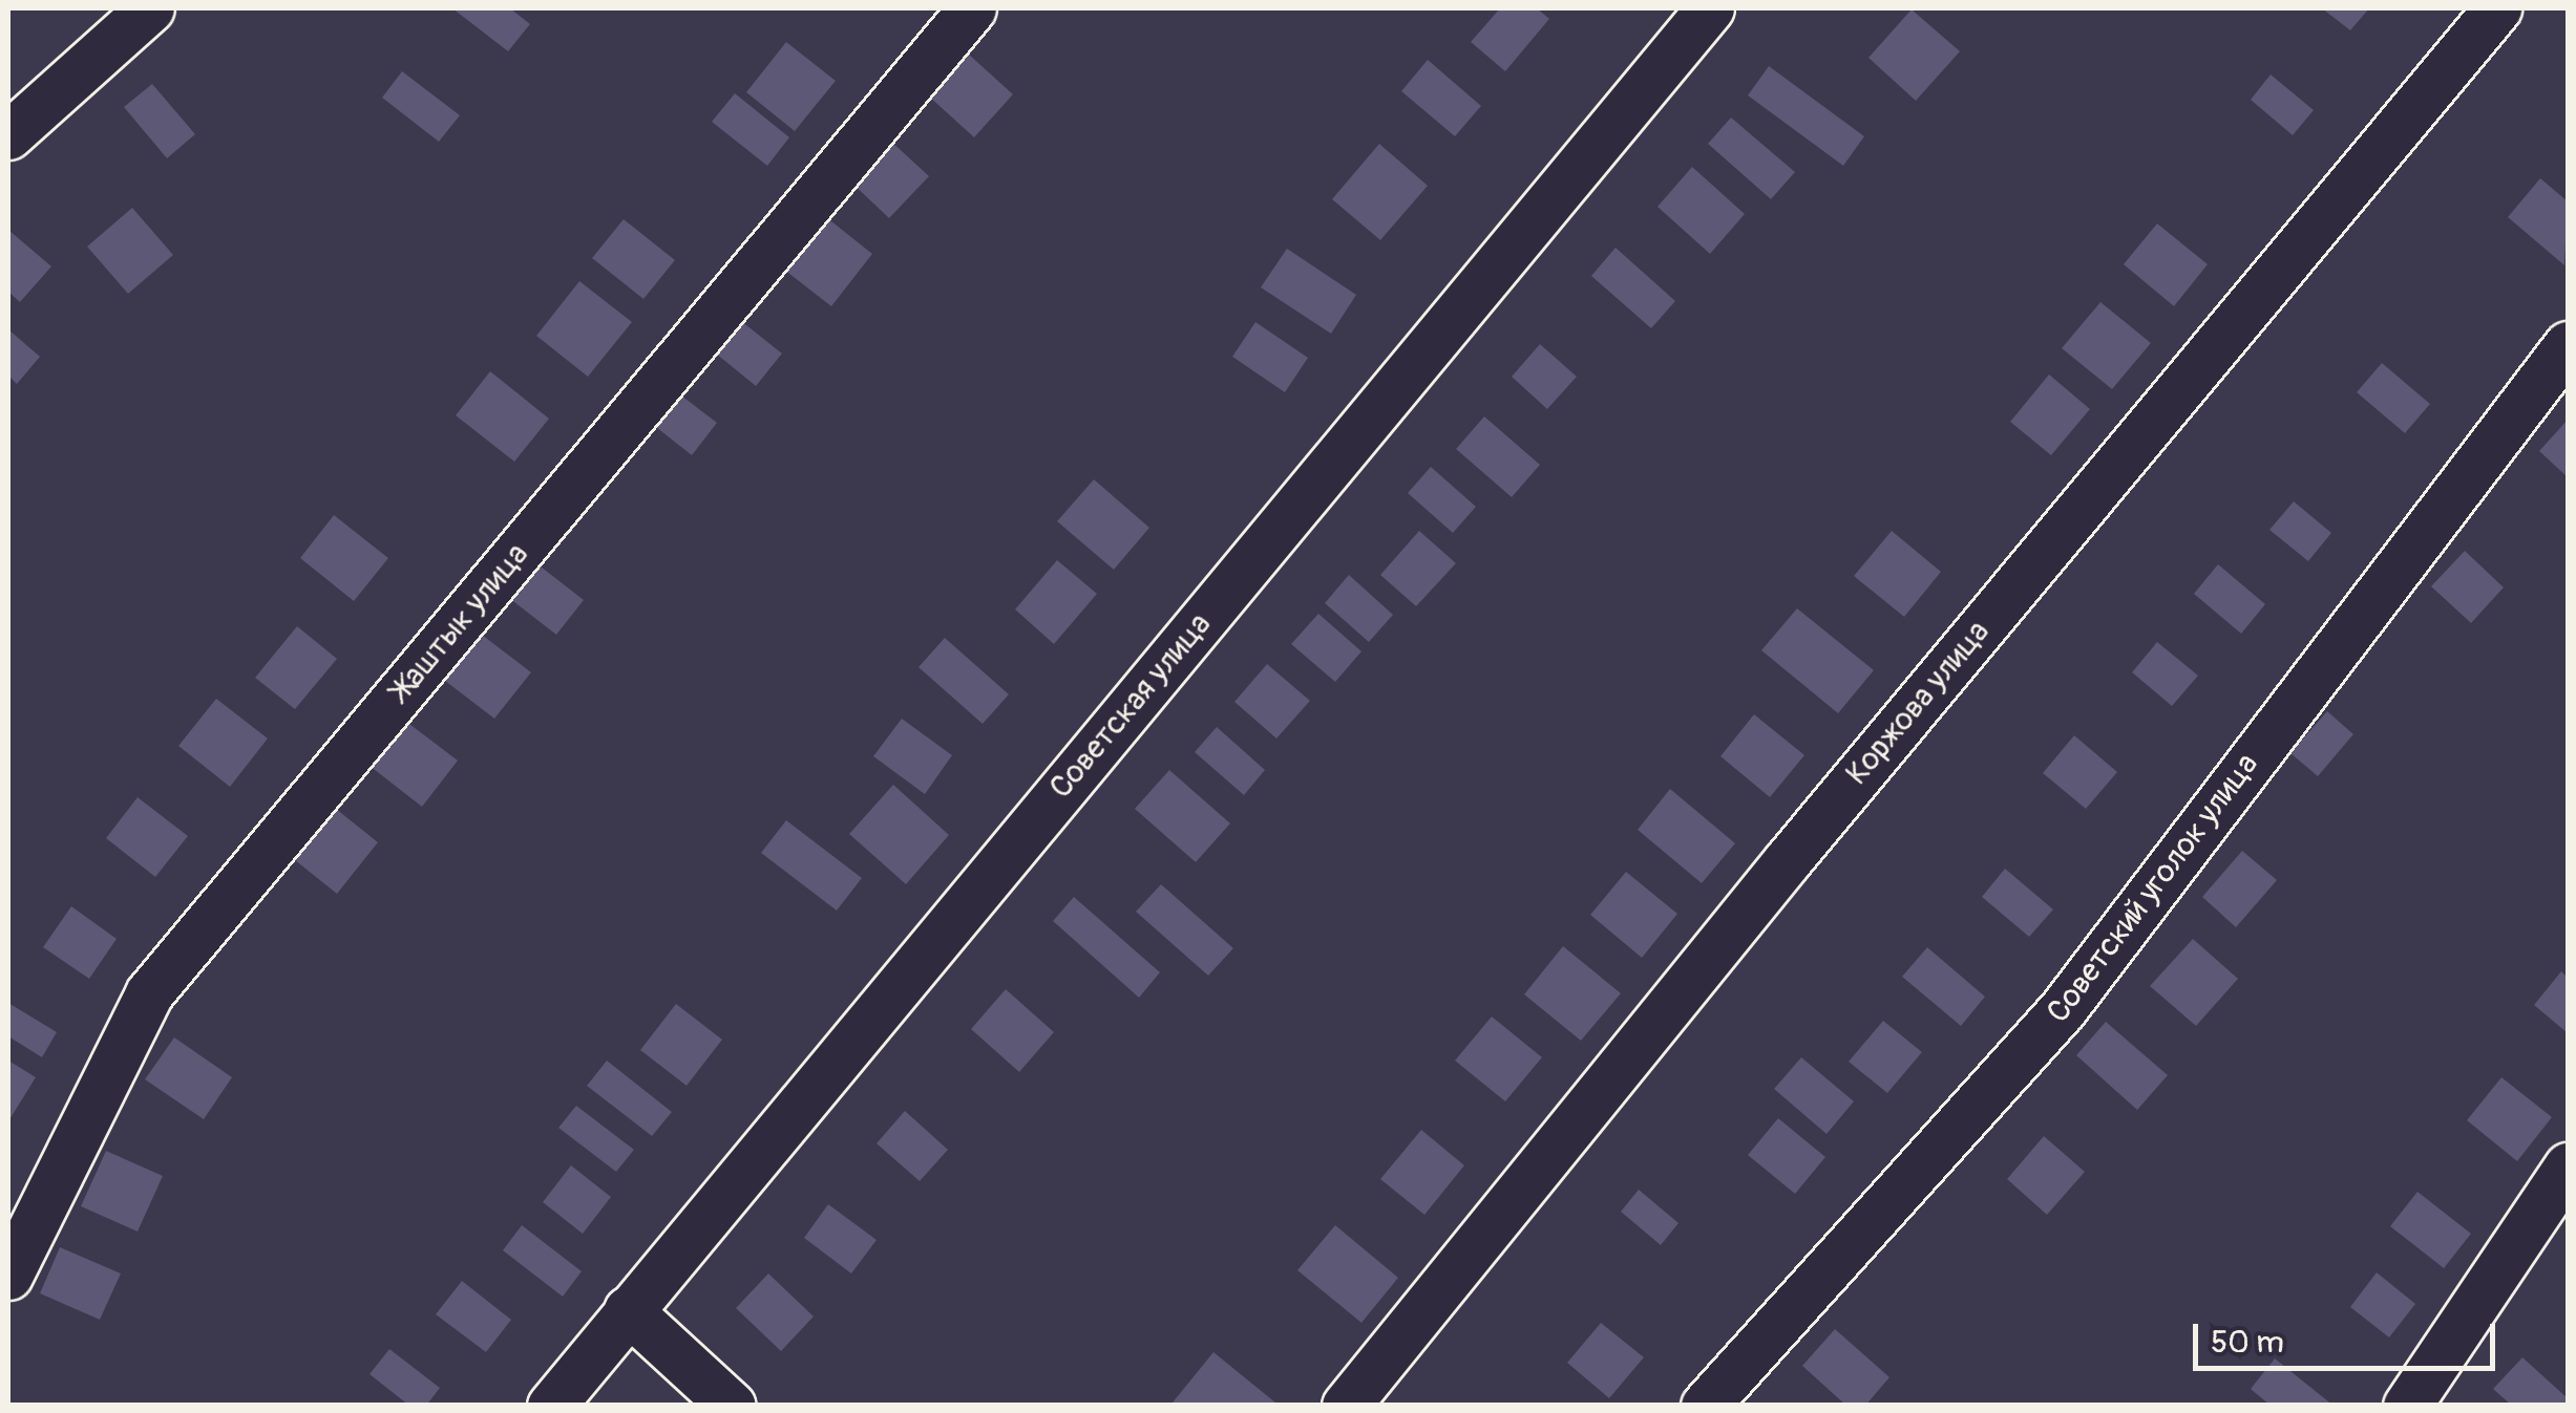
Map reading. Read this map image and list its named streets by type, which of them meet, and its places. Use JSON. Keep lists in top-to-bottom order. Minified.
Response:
{"streets":{"street":["Жаштык улица","Коржова улица","Советская улица","Советский уголок улица"]},"scale_bar":"50 m"}
